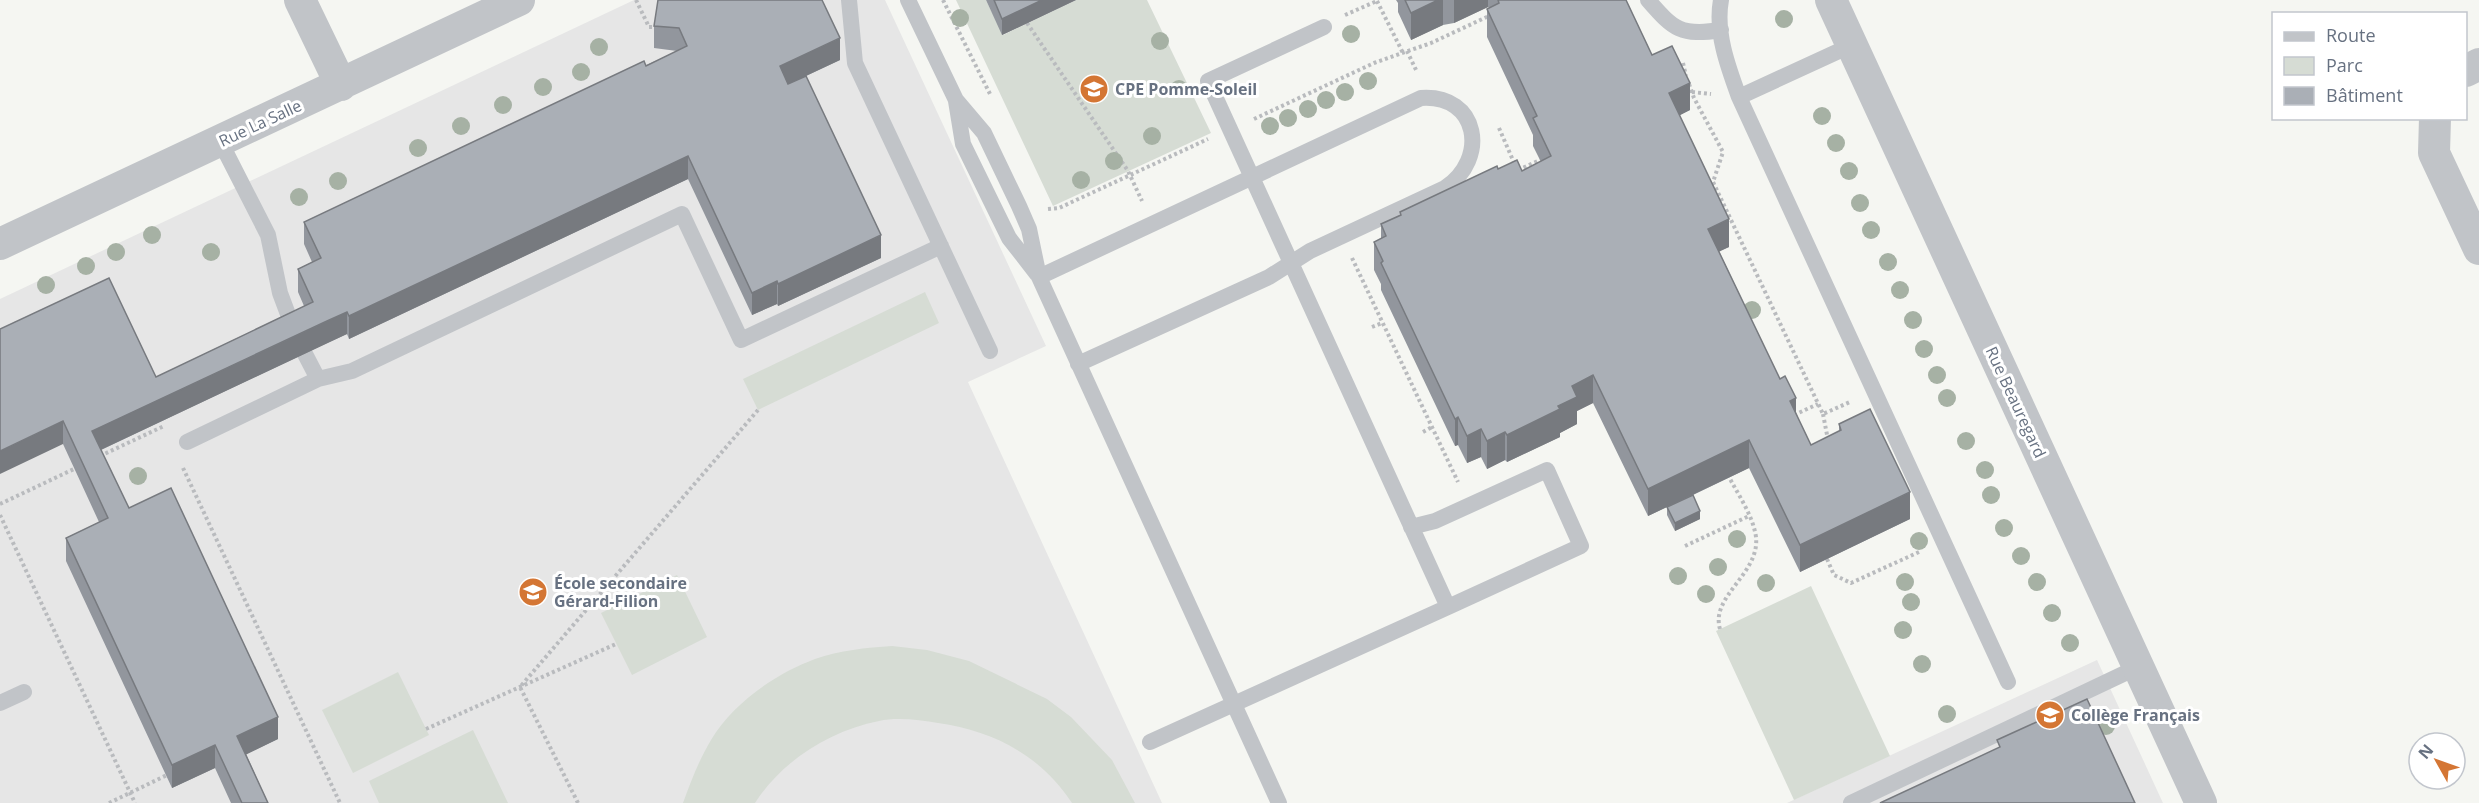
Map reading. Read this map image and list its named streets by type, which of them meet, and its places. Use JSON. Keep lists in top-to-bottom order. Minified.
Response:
{"streets":{"street":["Rue La Salle","Rue Beauregard"]},"places":{"school or university":["CPE Pomme-Soleil","École secondaire Gérard-Filion","Collège Français"]},"legend":["Route","Parc","Bâtiment"],"north":"top left"}
